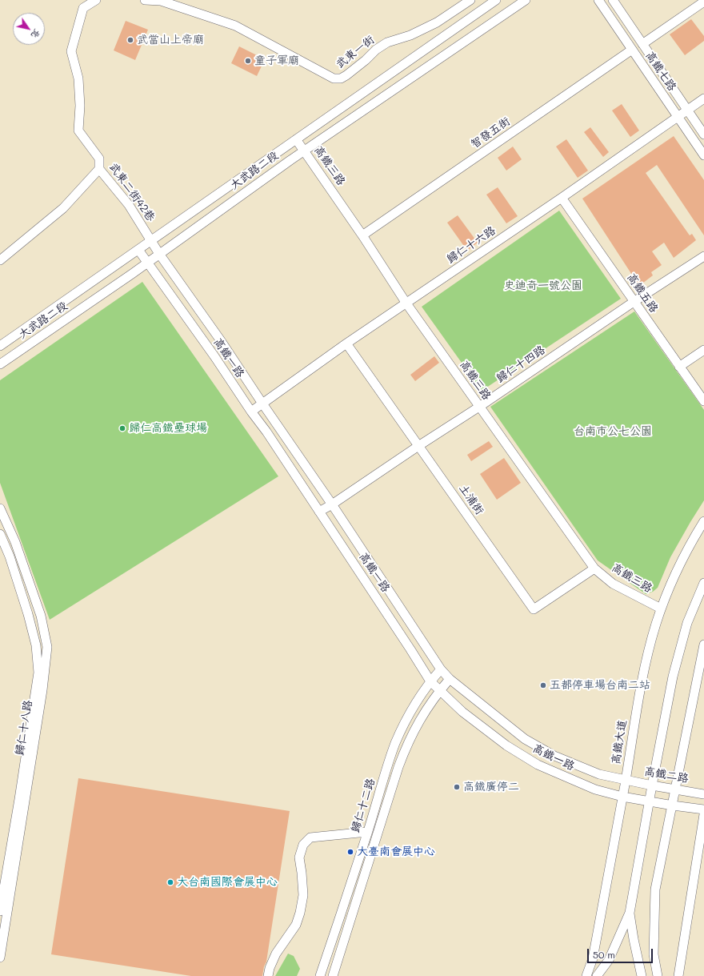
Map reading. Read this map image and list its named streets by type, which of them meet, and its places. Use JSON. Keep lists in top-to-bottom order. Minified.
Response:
{"streets":{"street":["武東一街","高鐵七路","智發五街","高鐵三路","大武路二段","武東二街42巷","歸仁十六路","高鐵五路","高鐵一路","歸仁十四路","土浦街","歸仁十八路","高鐵大道","高鐵二路","歸仁十二路"]},"crossings":[["高鐵七路","智發五街"],["高鐵七路","歸仁十六路"],["智發五街","高鐵三路"],["高鐵三路","大武路二段"],["高鐵三路","歸仁十六路"],["高鐵三路","歸仁十四路"],["高鐵三路","土浦街"],["高鐵三路","高鐵大道"],["大武路二段","武東二街42巷"],["大武路二段","高鐵一路"],["武東二街42巷","高鐵一路"],["歸仁十六路","高鐵五路"],["歸仁十六路","高鐵一路"],["歸仁十六路","土浦街"],["高鐵五路","歸仁十四路"],["高鐵一路","歸仁十四路"],["高鐵一路","高鐵大道"],["高鐵一路","高鐵二路"],["高鐵一路","歸仁十二路"],["歸仁十四路","土浦街"],["高鐵大道","高鐵二路"]],"parks":["史迪奇一號公園","台南市公七公園"],"places":["武當山上帝廟","童子軍廟","歸仁高鐵壘球場","五都停車場台南二站","高鐵廣停二","大臺南會展中心","大台南國際會展中心"],"scale_bar":"50 m","north":"bottom right"}
